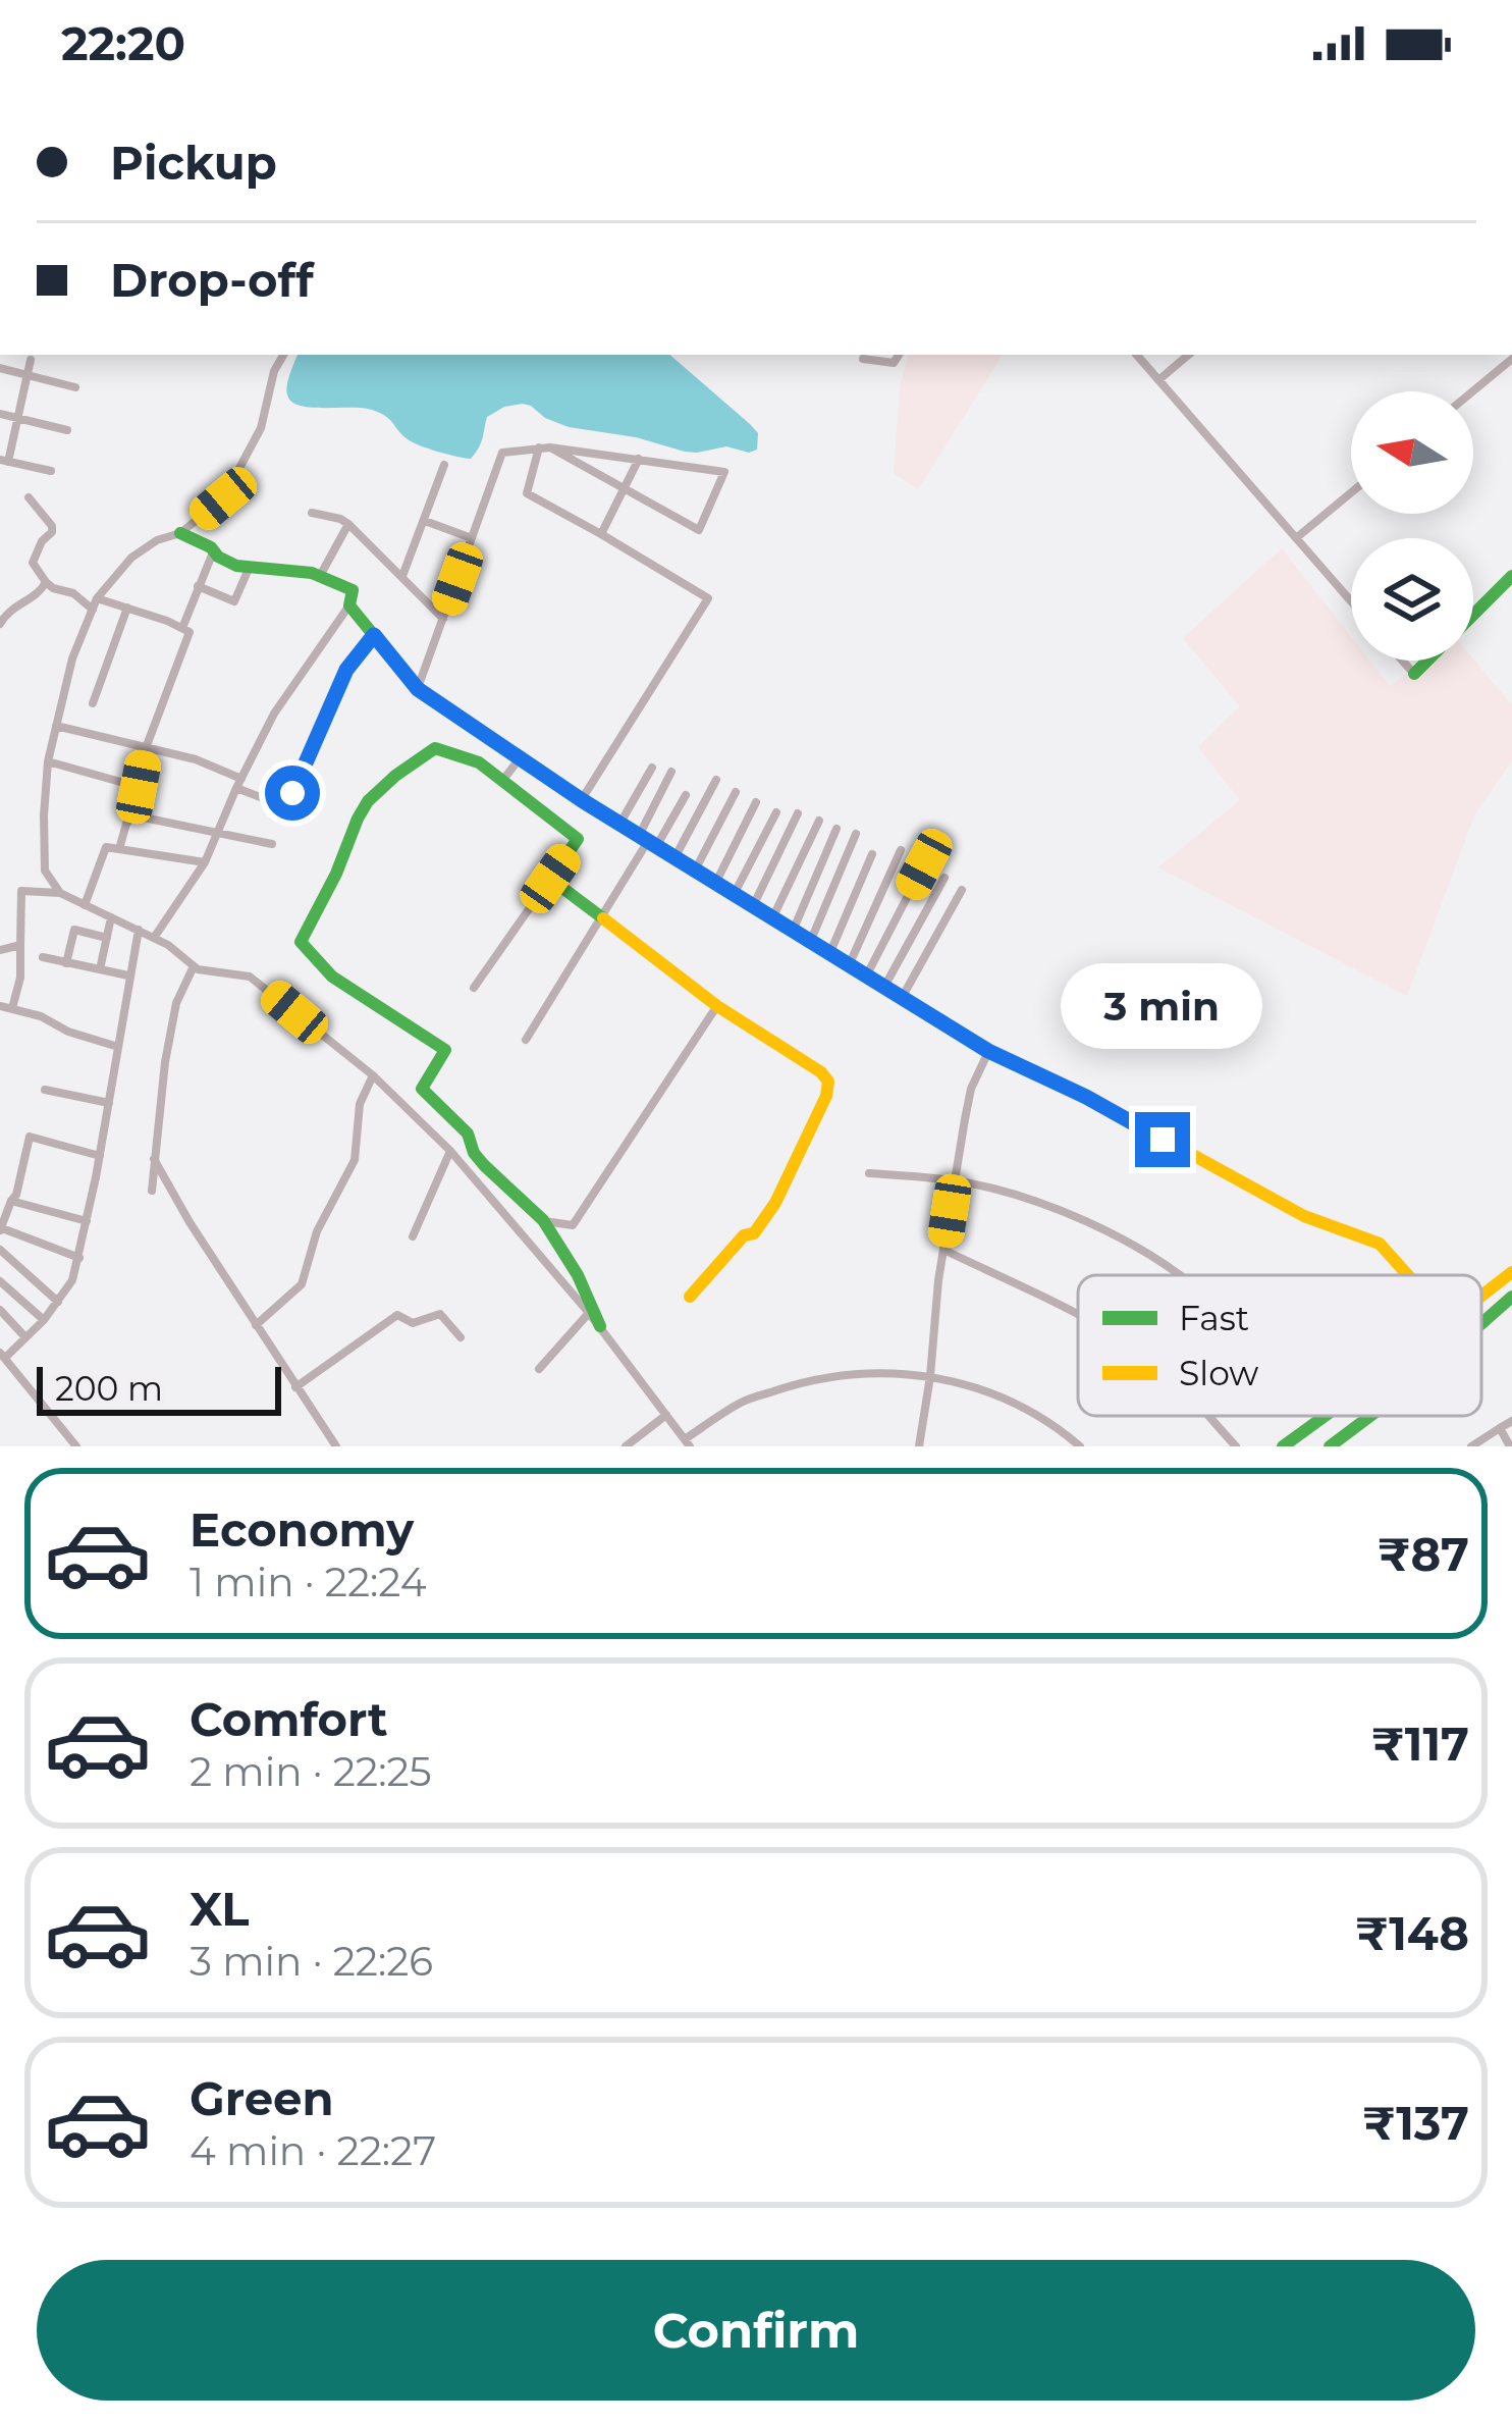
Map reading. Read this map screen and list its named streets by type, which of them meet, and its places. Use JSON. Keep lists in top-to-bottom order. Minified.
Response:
{"legend":["Fast","Slow"],"scale_bar":"200 m","north":"left","page":{"status":"22:20","banner":["Pickup","Drop-off"],"bubble":"3 min","scale":"200 m","list":[{"name":"Economy","note":"1 min · 22:24","value":"₹87"},{"name":"Comfort","note":"2 min · 22:25","value":"₹117"},{"name":"XL","note":"3 min · 22:26","value":"₹148"},{"name":"Green","note":"4 min · 22:27","value":"₹137"}],"buttons":"Confirm"}}
